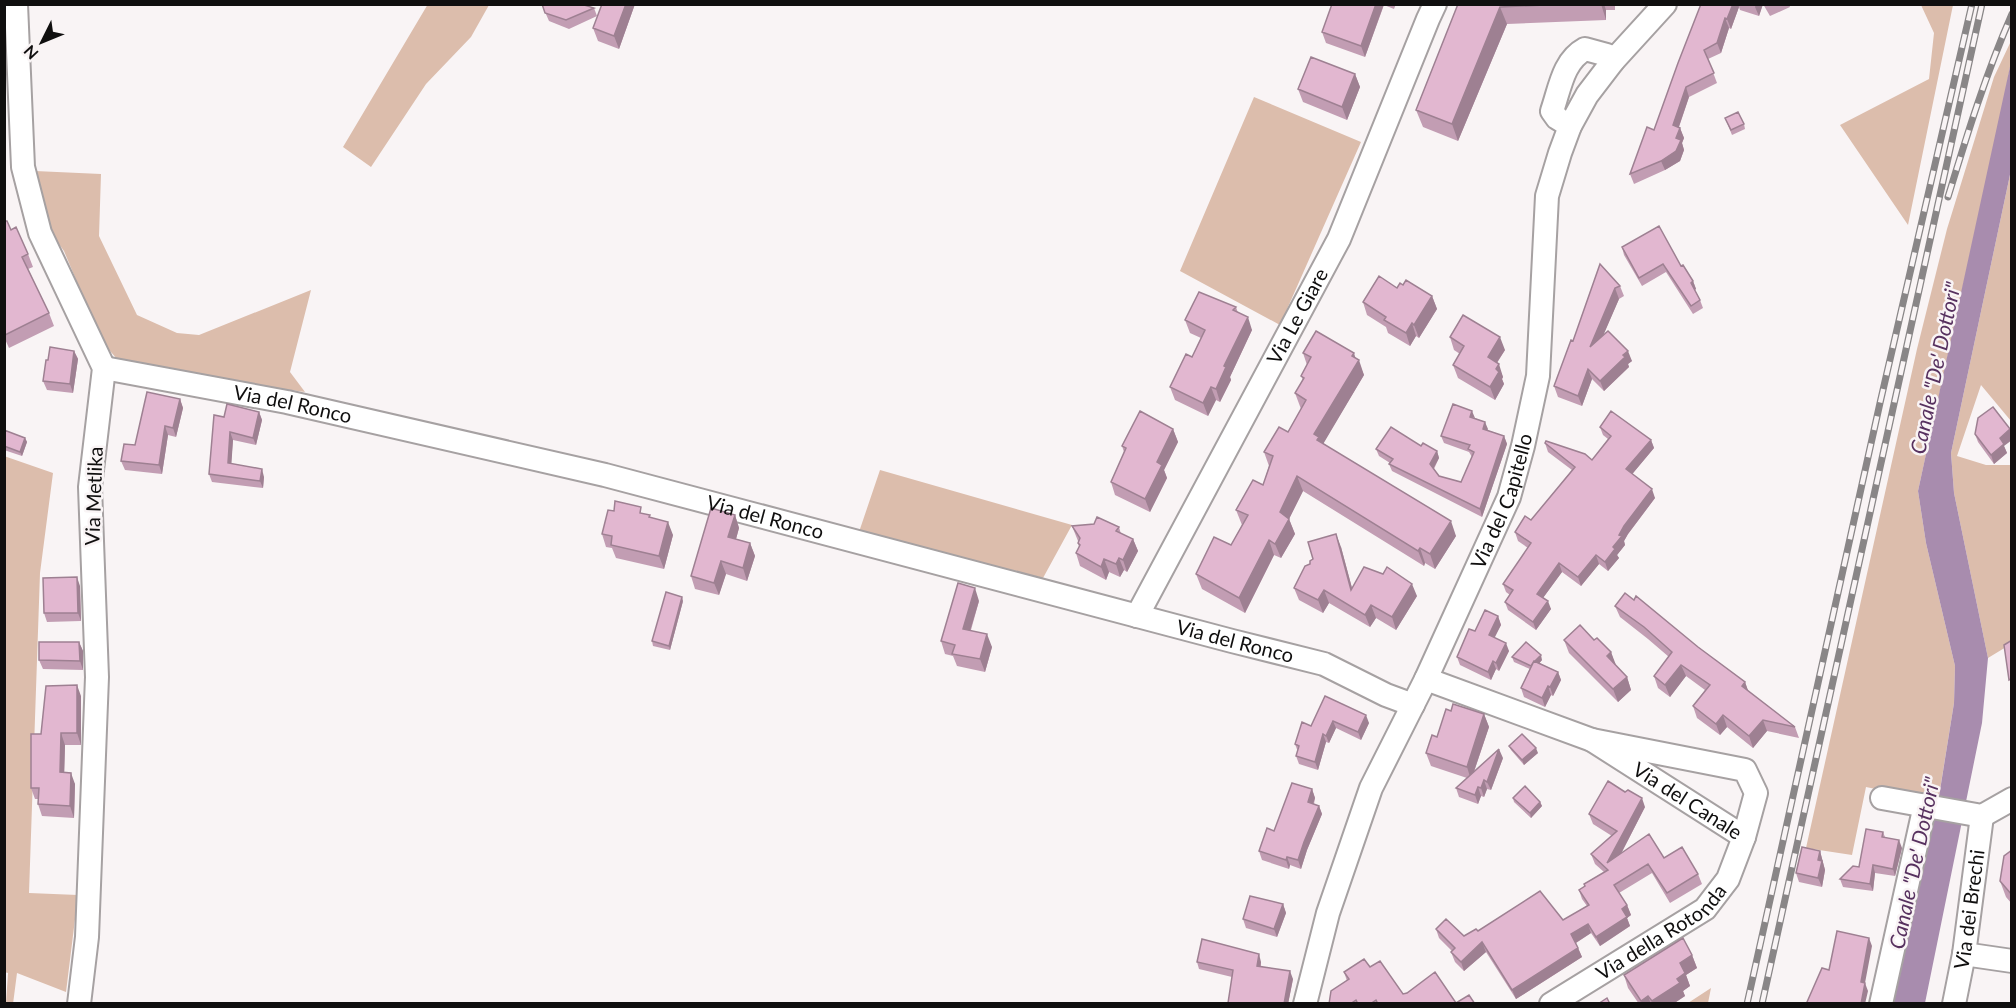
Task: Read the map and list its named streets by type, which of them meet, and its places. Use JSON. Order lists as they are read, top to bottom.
{
  "streets": {
    "street": [
      "Via Le Giare",
      "Via del Ronco",
      "Via Metlika",
      "Via del Capitello",
      "Via del Canale",
      "Via dei Brechi",
      "Via della Rotonda"
    ]
  },
  "crossings": [
    ["Via Le Giare", "Via del Ronco"],
    ["Via del Ronco", "Via Metlika"],
    ["Via del Ronco", "Via del Capitello"],
    ["Via del Capitello", "Via del Canale"],
    ["Via del Canale", "Via della Rotonda"]
  ],
  "water": ["Canale \"De' Dottori\""],
  "north": "bottom left"
}
